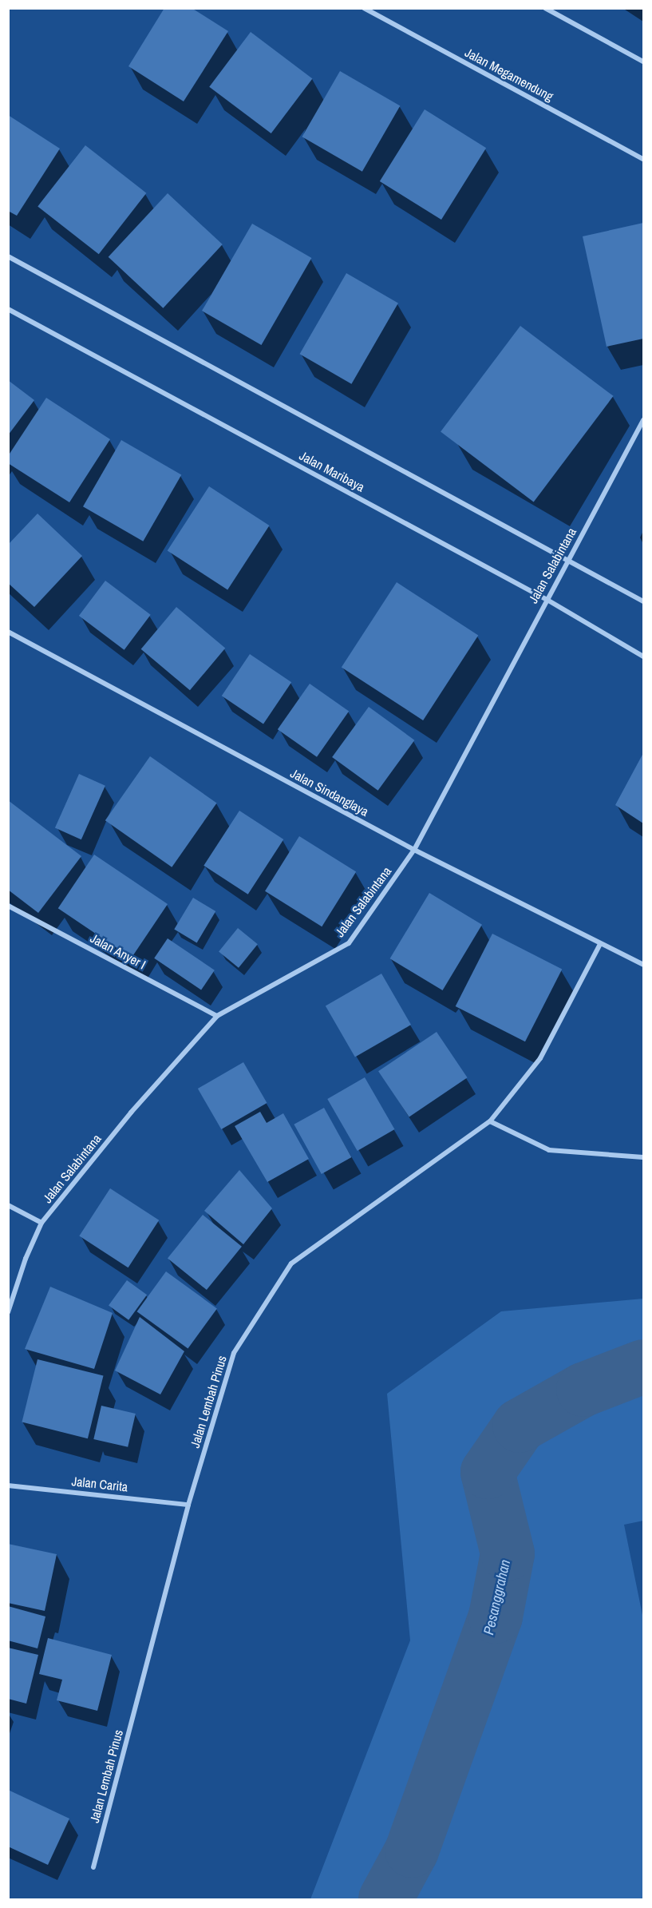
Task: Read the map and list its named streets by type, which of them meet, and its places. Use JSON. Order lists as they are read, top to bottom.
{
  "streets": {
    "street": [
      "Jalan Megamendung",
      "Jalan Maribaya",
      "Jalan Salabintana",
      "Jalan Sindanglaya",
      "Jalan Anyer I",
      "Jalan Lembah Pinus",
      "Jalan Carita"
    ]
  },
  "crossings": [
    ["Jalan Maribaya", "Jalan Salabintana"],
    ["Jalan Salabintana", "Jalan Sindanglaya"],
    ["Jalan Salabintana", "Jalan Anyer I"],
    ["Jalan Sindanglaya", "Jalan Lembah Pinus"],
    ["Jalan Lembah Pinus", "Jalan Carita"]
  ],
  "water": ["Pesanggrahan"]
}
